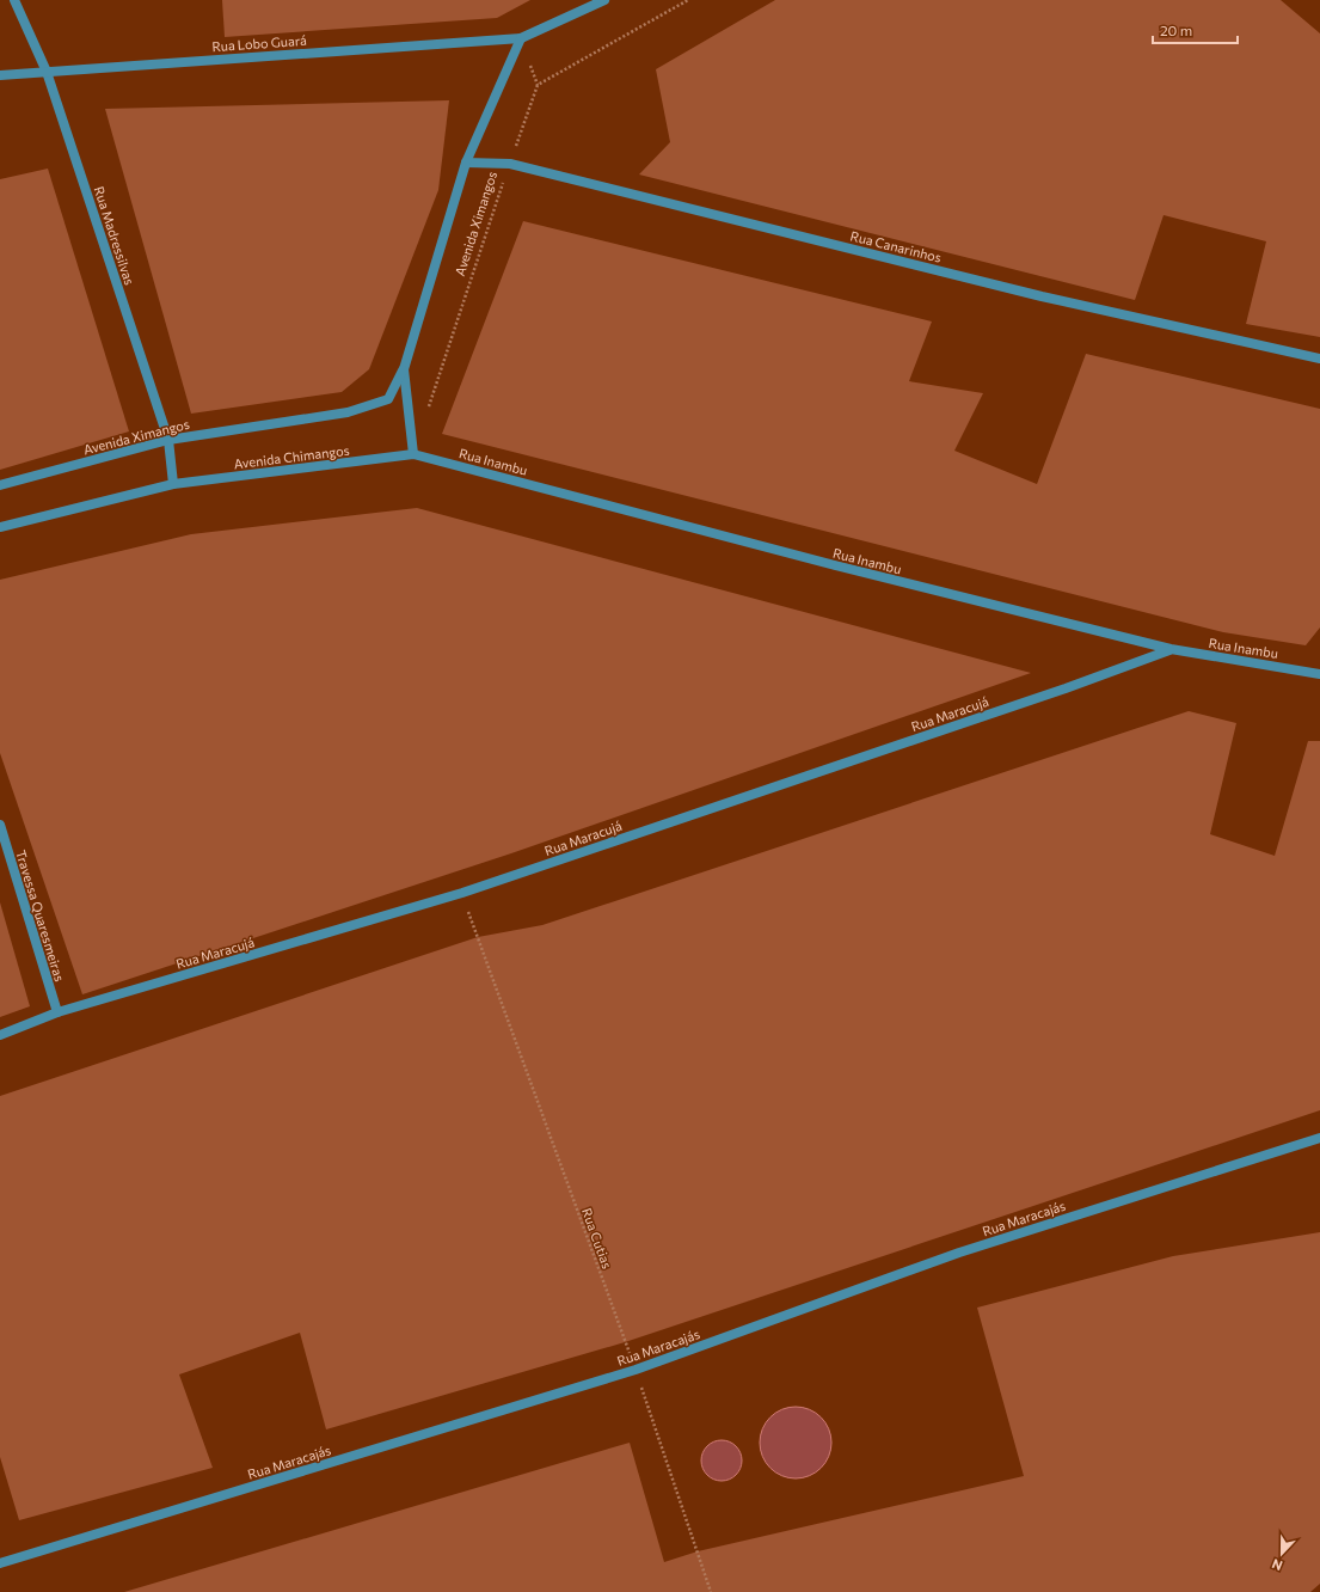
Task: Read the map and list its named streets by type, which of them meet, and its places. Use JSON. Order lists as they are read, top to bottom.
{
  "streets": {
    "street": [
      "Rua Lobo Guará",
      "Avenida Ximangos",
      "Rua Madressilvas",
      "Rua Canarinhos",
      "Avenida Chimangos",
      "Rua Inambu",
      "Rua Maracujá",
      "Travessa Quaresmeiras",
      "Rua Maracajás"
    ],
    "path": ["Rua Cutias"]
  },
  "crossings": [
    ["Rua Lobo Guará", "Avenida Ximangos"],
    ["Rua Lobo Guará", "Rua Madressilvas"],
    ["Avenida Ximangos", "Rua Madressilvas"],
    ["Avenida Ximangos", "Rua Canarinhos"],
    ["Avenida Ximangos", "Avenida Chimangos"],
    ["Avenida Ximangos", "Rua Inambu"],
    ["Rua Madressilvas", "Avenida Chimangos"],
    ["Avenida Chimangos", "Rua Inambu"],
    ["Rua Inambu", "Rua Maracujá"],
    ["Rua Maracujá", "Travessa Quaresmeiras"],
    ["Rua Maracujá", "Rua Cutias"],
    ["Rua Maracajás", "Rua Cutias"]
  ],
  "scale_bar": "20 m",
  "north": "bottom"
}
